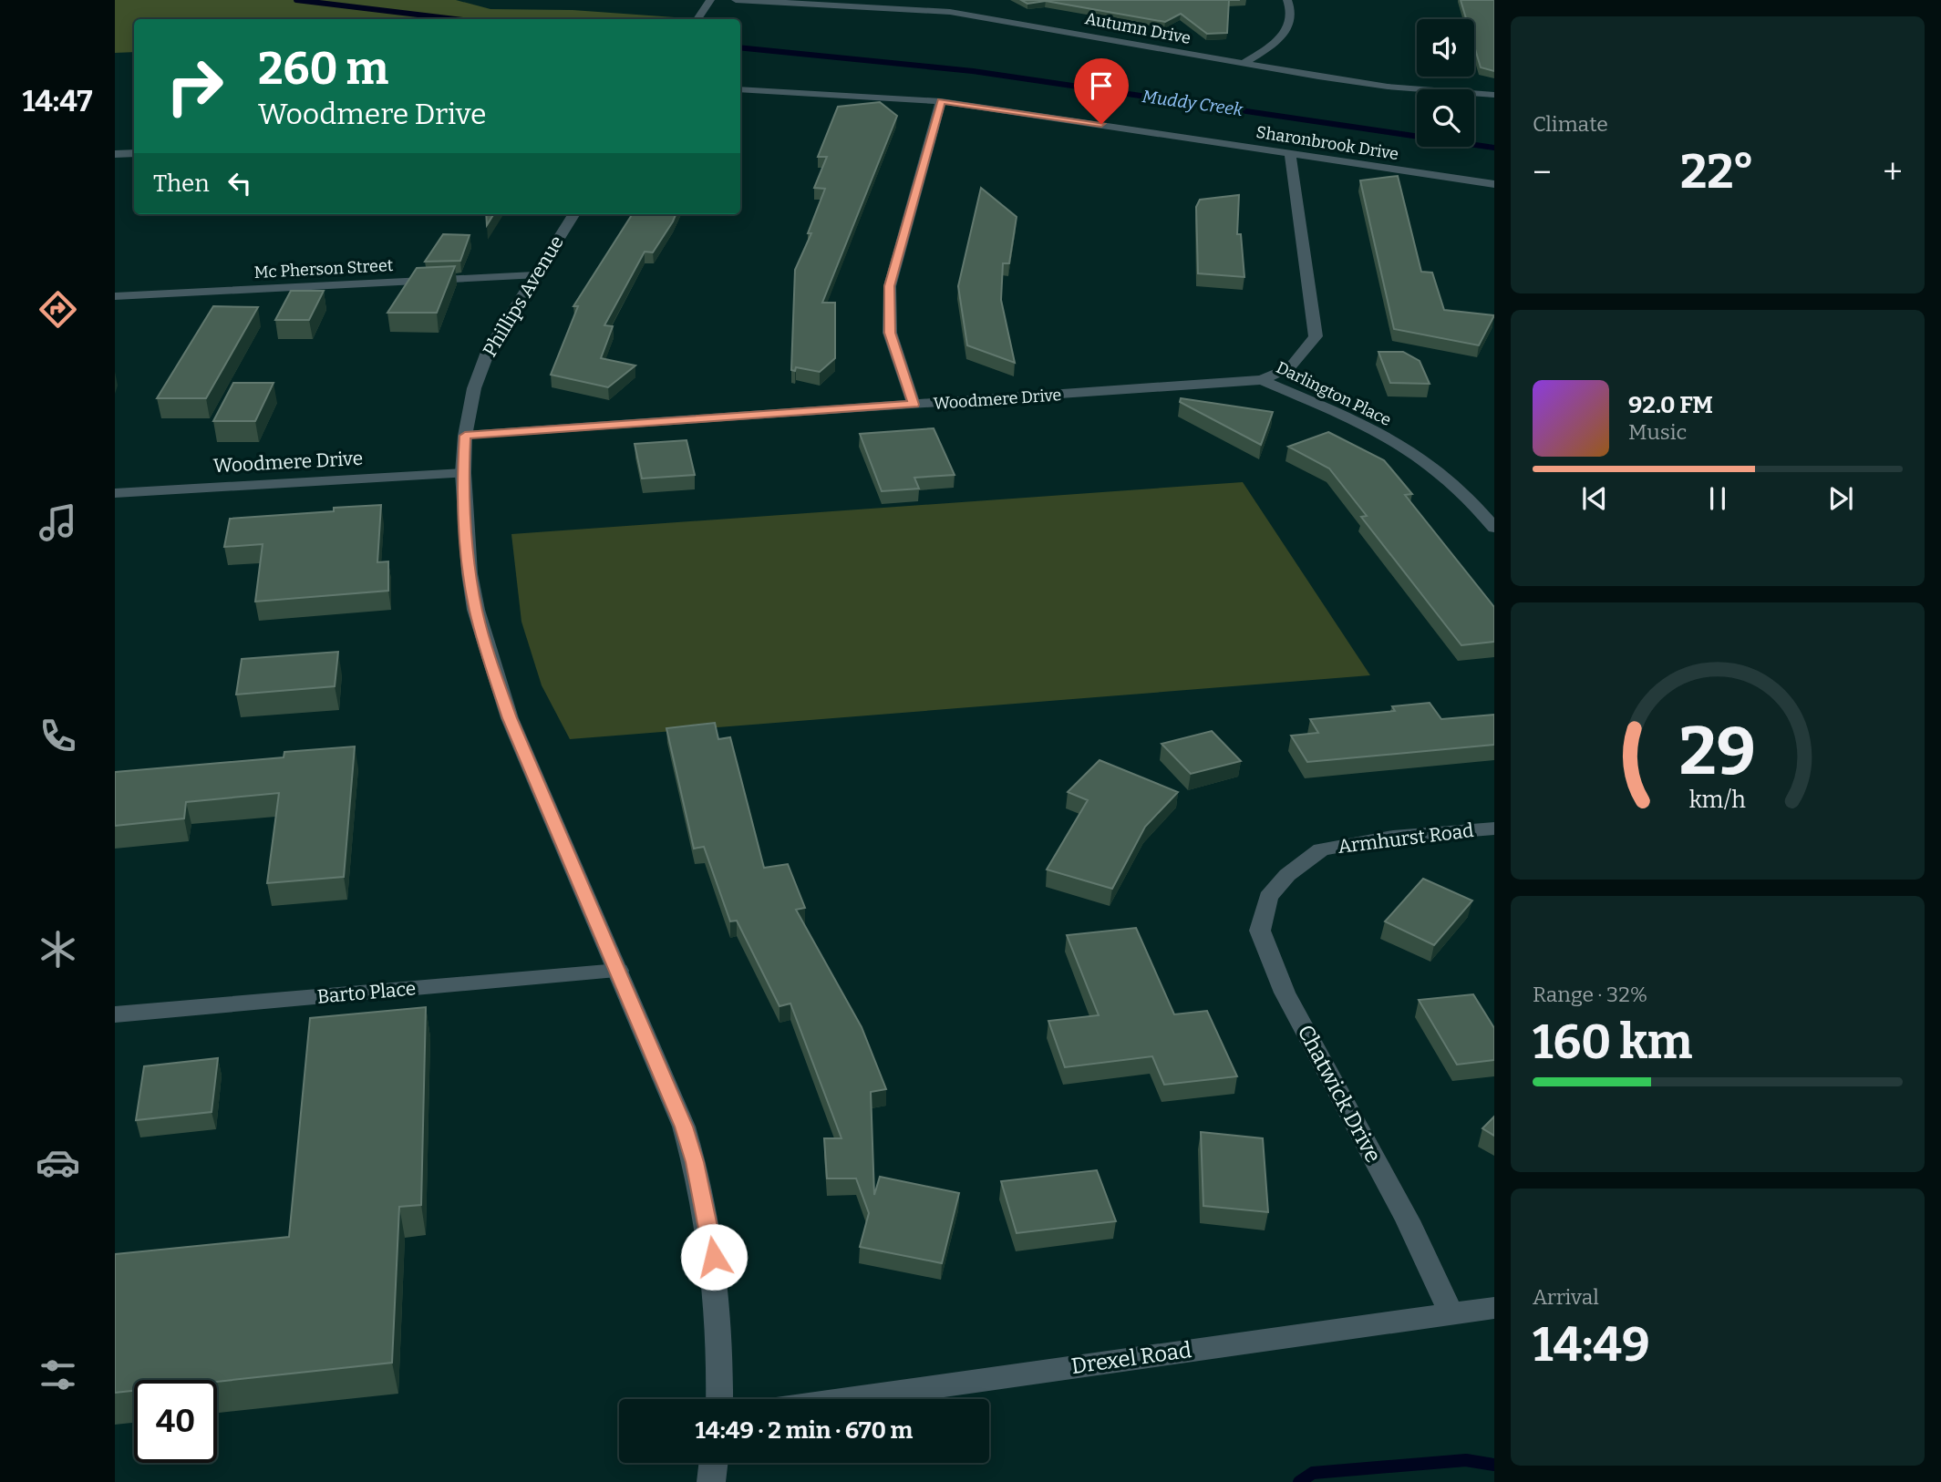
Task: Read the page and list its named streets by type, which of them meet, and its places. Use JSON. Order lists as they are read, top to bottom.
{
  "streets": {
    "street": [
      "Autumn Drive",
      "Sharonbrook Drive",
      "Mc Pherson Street",
      "Phillips Avenue",
      "Darlington Place",
      "Woodmere Drive",
      "Armhurst Road",
      "Barto Place",
      "Chatwick Drive",
      "Drexel Road"
    ]
  },
  "crossings": [
    ["Sharonbrook Drive", "Darlington Place"],
    ["Mc Pherson Street", "Phillips Avenue"],
    ["Phillips Avenue", "Woodmere Drive"],
    ["Phillips Avenue", "Barto Place"],
    ["Darlington Place", "Woodmere Drive"],
    ["Armhurst Road", "Chatwick Drive"],
    ["Chatwick Drive", "Drexel Road"]
  ],
  "water": ["Muddy Creek"],
  "page": {
    "tabs": "14:47",
    "tile": [
      "Climate",
      ["Range · 32%", "160 km"],
      ["Arrival", "14:49"]
    ],
    "turn": ["260 m", "Woodmere Drive"],
    "heat": ["−", "22°", "+"],
    "then": "Then",
    "song": ["92.0 FM", "Music"],
    "limit": "40",
    "trip": "14:49 · 2 min · 670 m",
    "gauge": ["29", "km/h"]
  }
}
